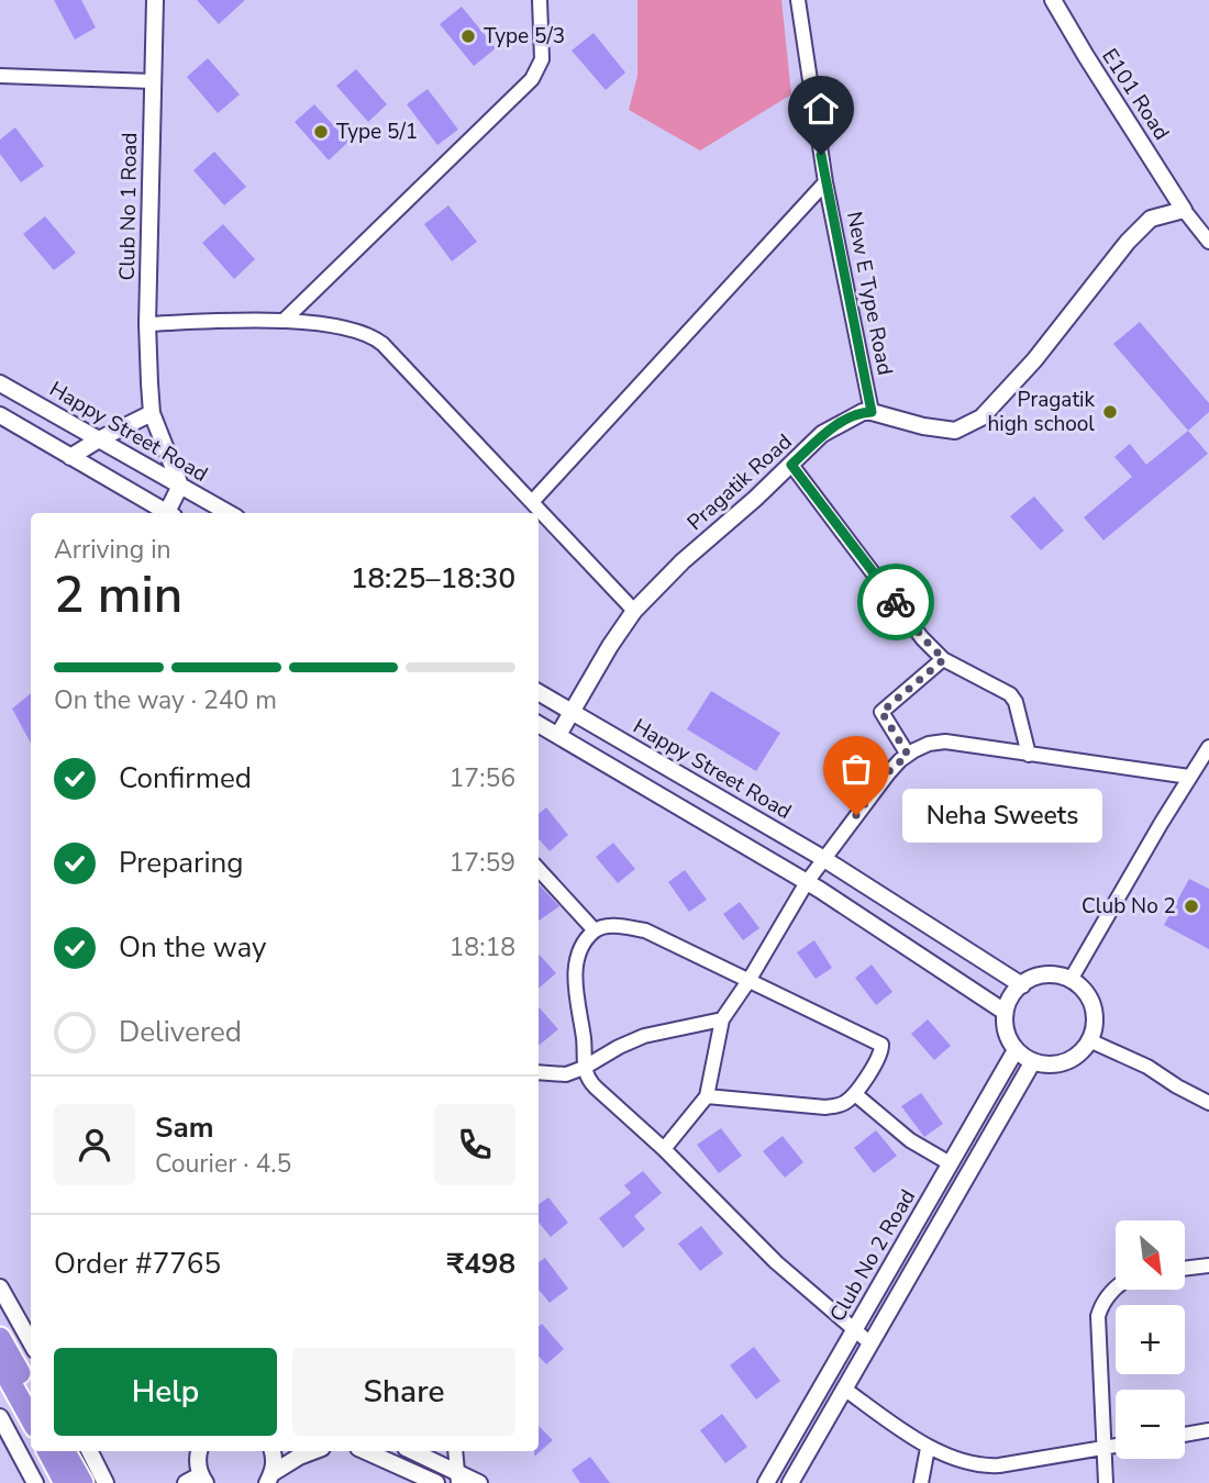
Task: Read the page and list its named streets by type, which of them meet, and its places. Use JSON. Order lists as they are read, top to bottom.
{
  "streets": {
    "street": [
      "E101 Road",
      "Club No 1 Road",
      "New E Type Road",
      "Happy Street Road",
      "Pragatik Road",
      "Club No 2 Road"
    ]
  },
  "crossings": [
    ["Club No 1 Road", "Happy Street Road"],
    ["New E Type Road", "Pragatik Road"],
    ["Happy Street Road", "Pragatik Road"],
    ["Happy Street Road", "Club No 2 Road"]
  ],
  "places": [
    "Type 5/3",
    "Type 5/1",
    "Pragatik high school",
    "Neha Sweets",
    "Club No 2"
  ],
  "north": "bottom right",
  "page": {
    "heading": ["2 min", "Arriving in", "18:25–18:30"],
    "panel": [
      "Sam",
      "Courier · 4.5",
      "Order #7765",
      "₹498"
    ],
    "bar": "On the way · 240 m",
    "list": [
      ["Confirmed", "17:56"],
      ["Preparing", "17:59"],
      ["On the way", "18:18"],
      "Delivered"
    ],
    "bubble": "Neha Sweets",
    "map_buttons": ["+", "−"],
    "buttons": ["Help", "Share"]
  }
}
